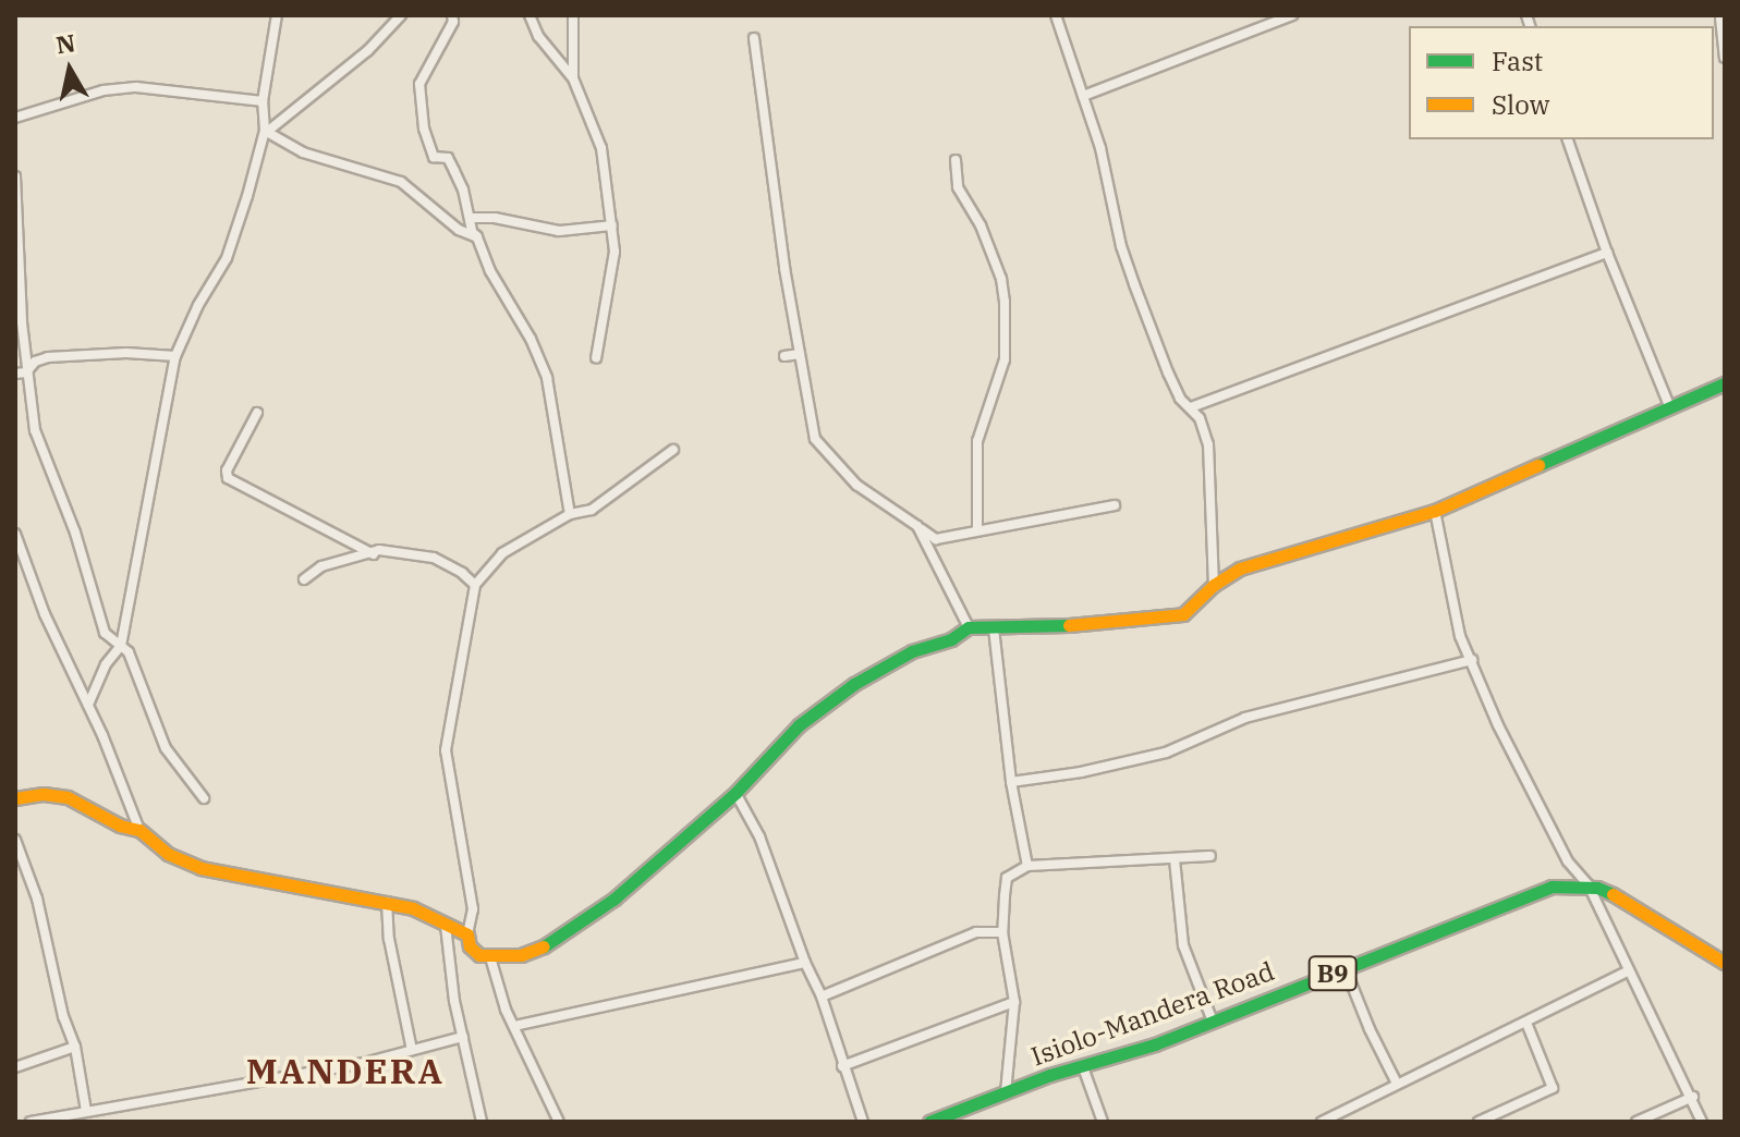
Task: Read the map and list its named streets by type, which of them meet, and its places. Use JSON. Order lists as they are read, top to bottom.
{
  "streets": {
    "main road": ["B9", "Isiolo-Mandera Road"]
  },
  "districts": ["MANDERA"],
  "legend": ["Fast", "Slow"],
  "north": "top"
}
